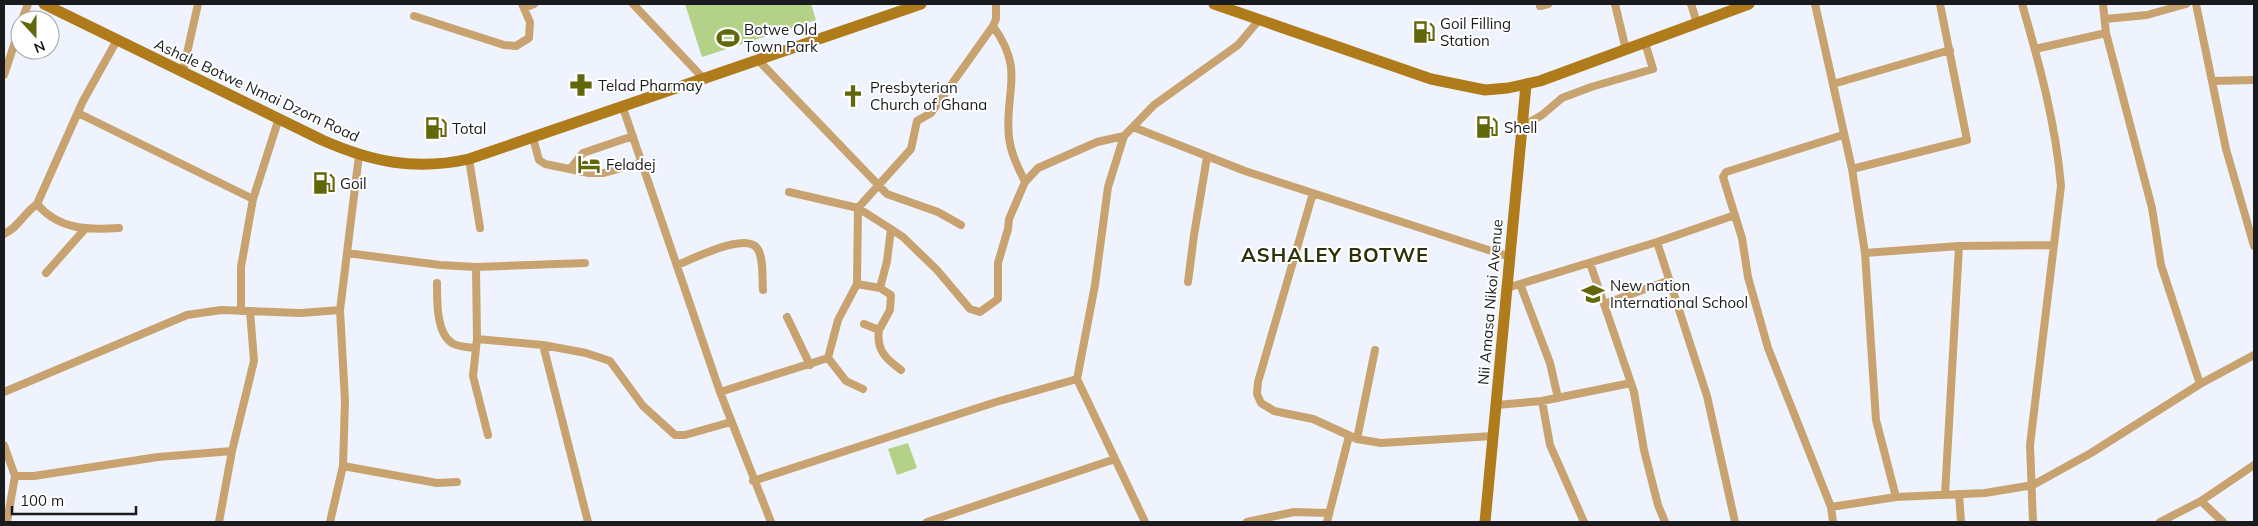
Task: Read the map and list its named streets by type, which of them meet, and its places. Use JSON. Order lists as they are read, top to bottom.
{
  "streets": {
    "main road": ["Ashale Botwe Nmai Dzorn Road", "Nii Amasa Nikoi Avenue"]
  },
  "districts": ["ASHALEY BOTWE"],
  "places": {
    "fuel station": [
      "Goil Filling Station",
      "Shell",
      "Total",
      "Goil"
    ],
    "sports": ["Botwe Old Town Park"],
    "pharmacy": ["Telad Pharmay"],
    "church": ["Presbyterian Church of Ghana"],
    "hotel": ["Feladej"],
    "school or university": ["New nation International School"]
  },
  "scale_bar": "100 m",
  "north": "bottom"
}
